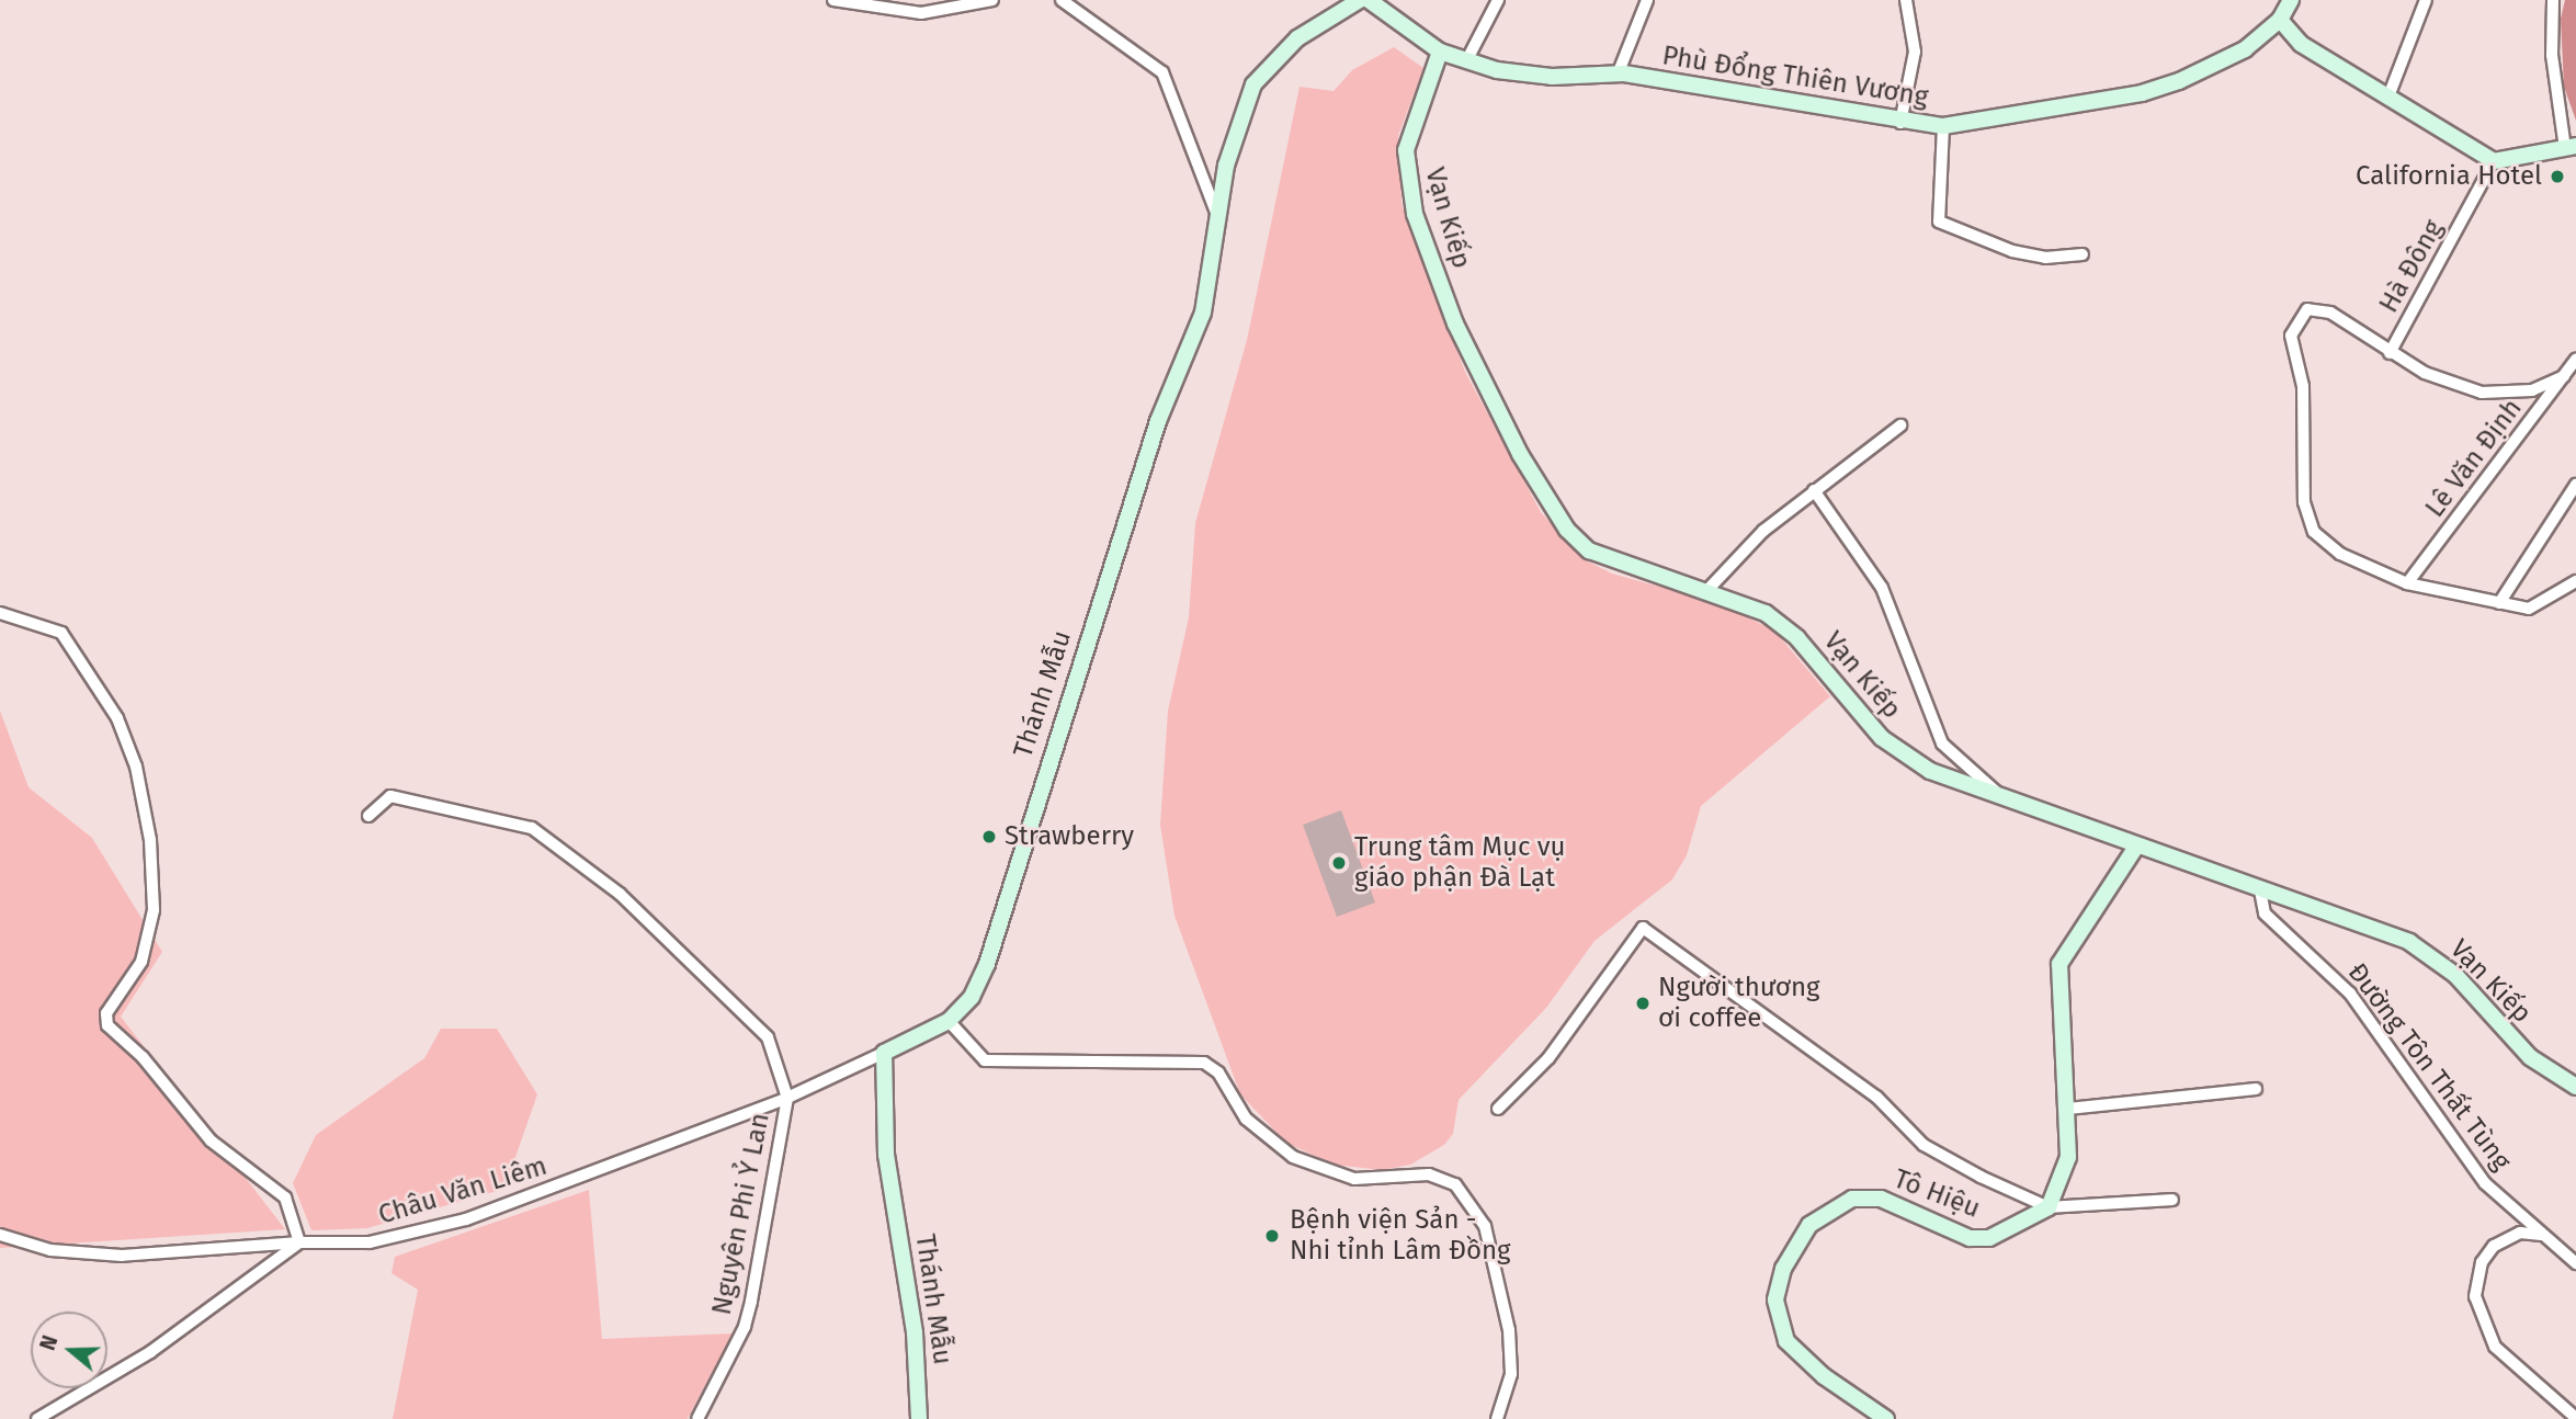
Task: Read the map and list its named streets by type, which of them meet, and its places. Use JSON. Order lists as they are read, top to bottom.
{
  "streets": {
    "street": [
      "Phù Đổng Thiên Vương",
      "Vạn Kiếp",
      "Hà Đông",
      "Lê Văn Định",
      "Thánh Mẫu",
      "Đường Tôn Thất Tùng",
      "Châu Văn Liêm",
      "Tô Hiệu",
      "Nguyên Phi Ỷ Lan"
    ]
  },
  "crossings": [
    ["Phù Đổng Thiên Vương", "Vạn Kiếp"],
    ["Vạn Kiếp", "Đường Tôn Thất Tùng"],
    ["Thánh Mẫu", "Châu Văn Liêm"],
    ["Châu Văn Liêm", "Nguyên Phi Ỷ Lan"]
  ],
  "places": [
    "California Hotel",
    "Strawberry",
    "Trung tâm Mục vụ giáo phận Đà Lạt",
    "Người thương ơi coffee",
    "Bệnh viện Sản - Nhi tỉnh Lâm Đồng"
  ],
  "north": "left"
}
